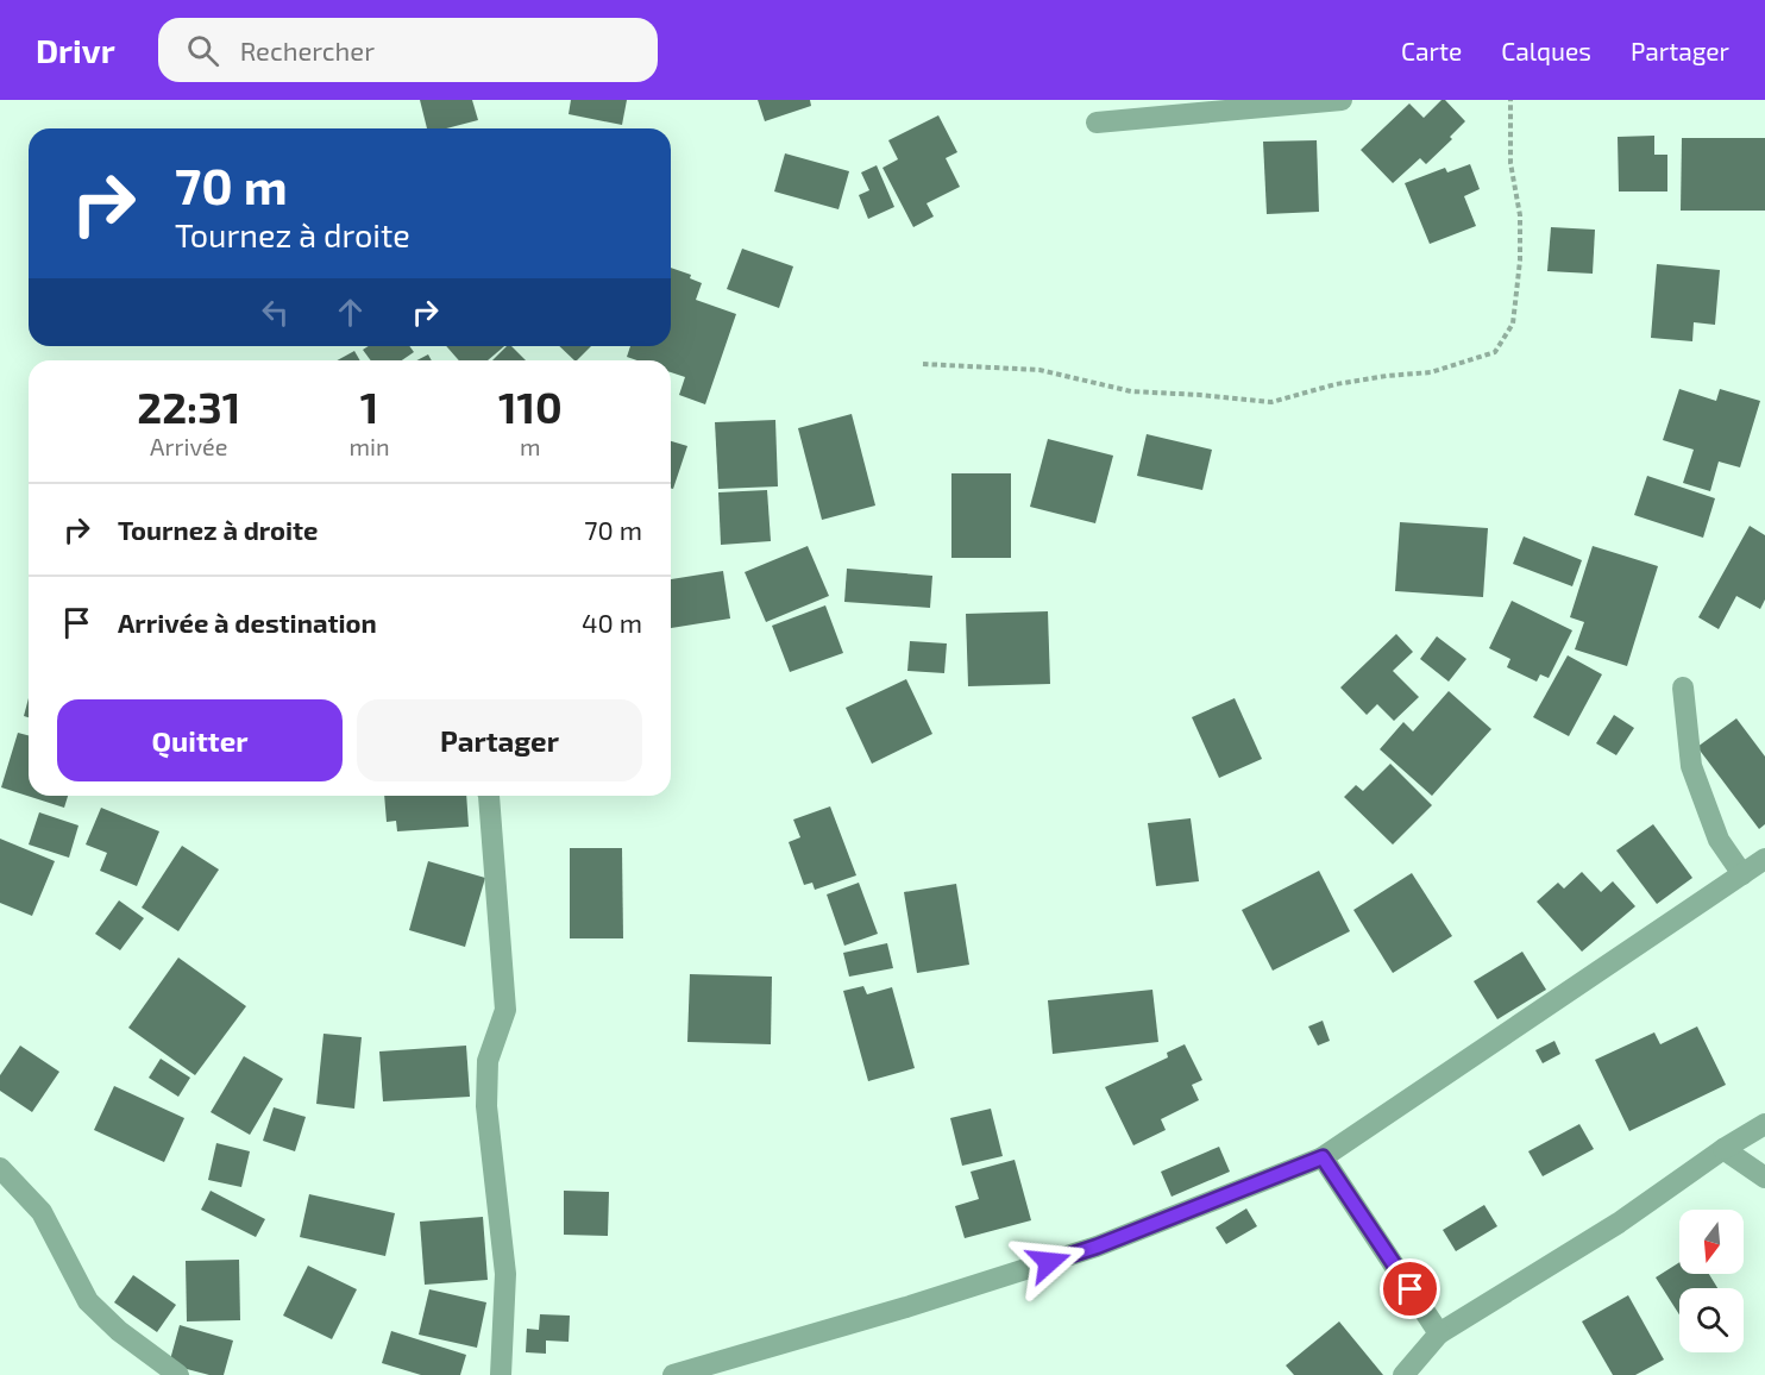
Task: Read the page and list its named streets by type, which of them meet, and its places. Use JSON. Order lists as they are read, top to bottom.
{
  "north": "bottom",
  "page": {
    "header": "Drivr",
    "search": "Rechercher",
    "nav": ["Carte", "Calques", "Partager"],
    "turn": ["70 m", "Tournez à droite"],
    "eta": [
      "22:31",
      "Arrivée",
      "1",
      "min",
      "110",
      "m"
    ],
    "list": [
      {
        "name": "Tournez à droite",
        "value": "70 m"
      },
      {
        "name": "Arrivée à destination",
        "value": "40 m"
      }
    ],
    "buttons": ["Quitter", "Partager"]
  }
}
